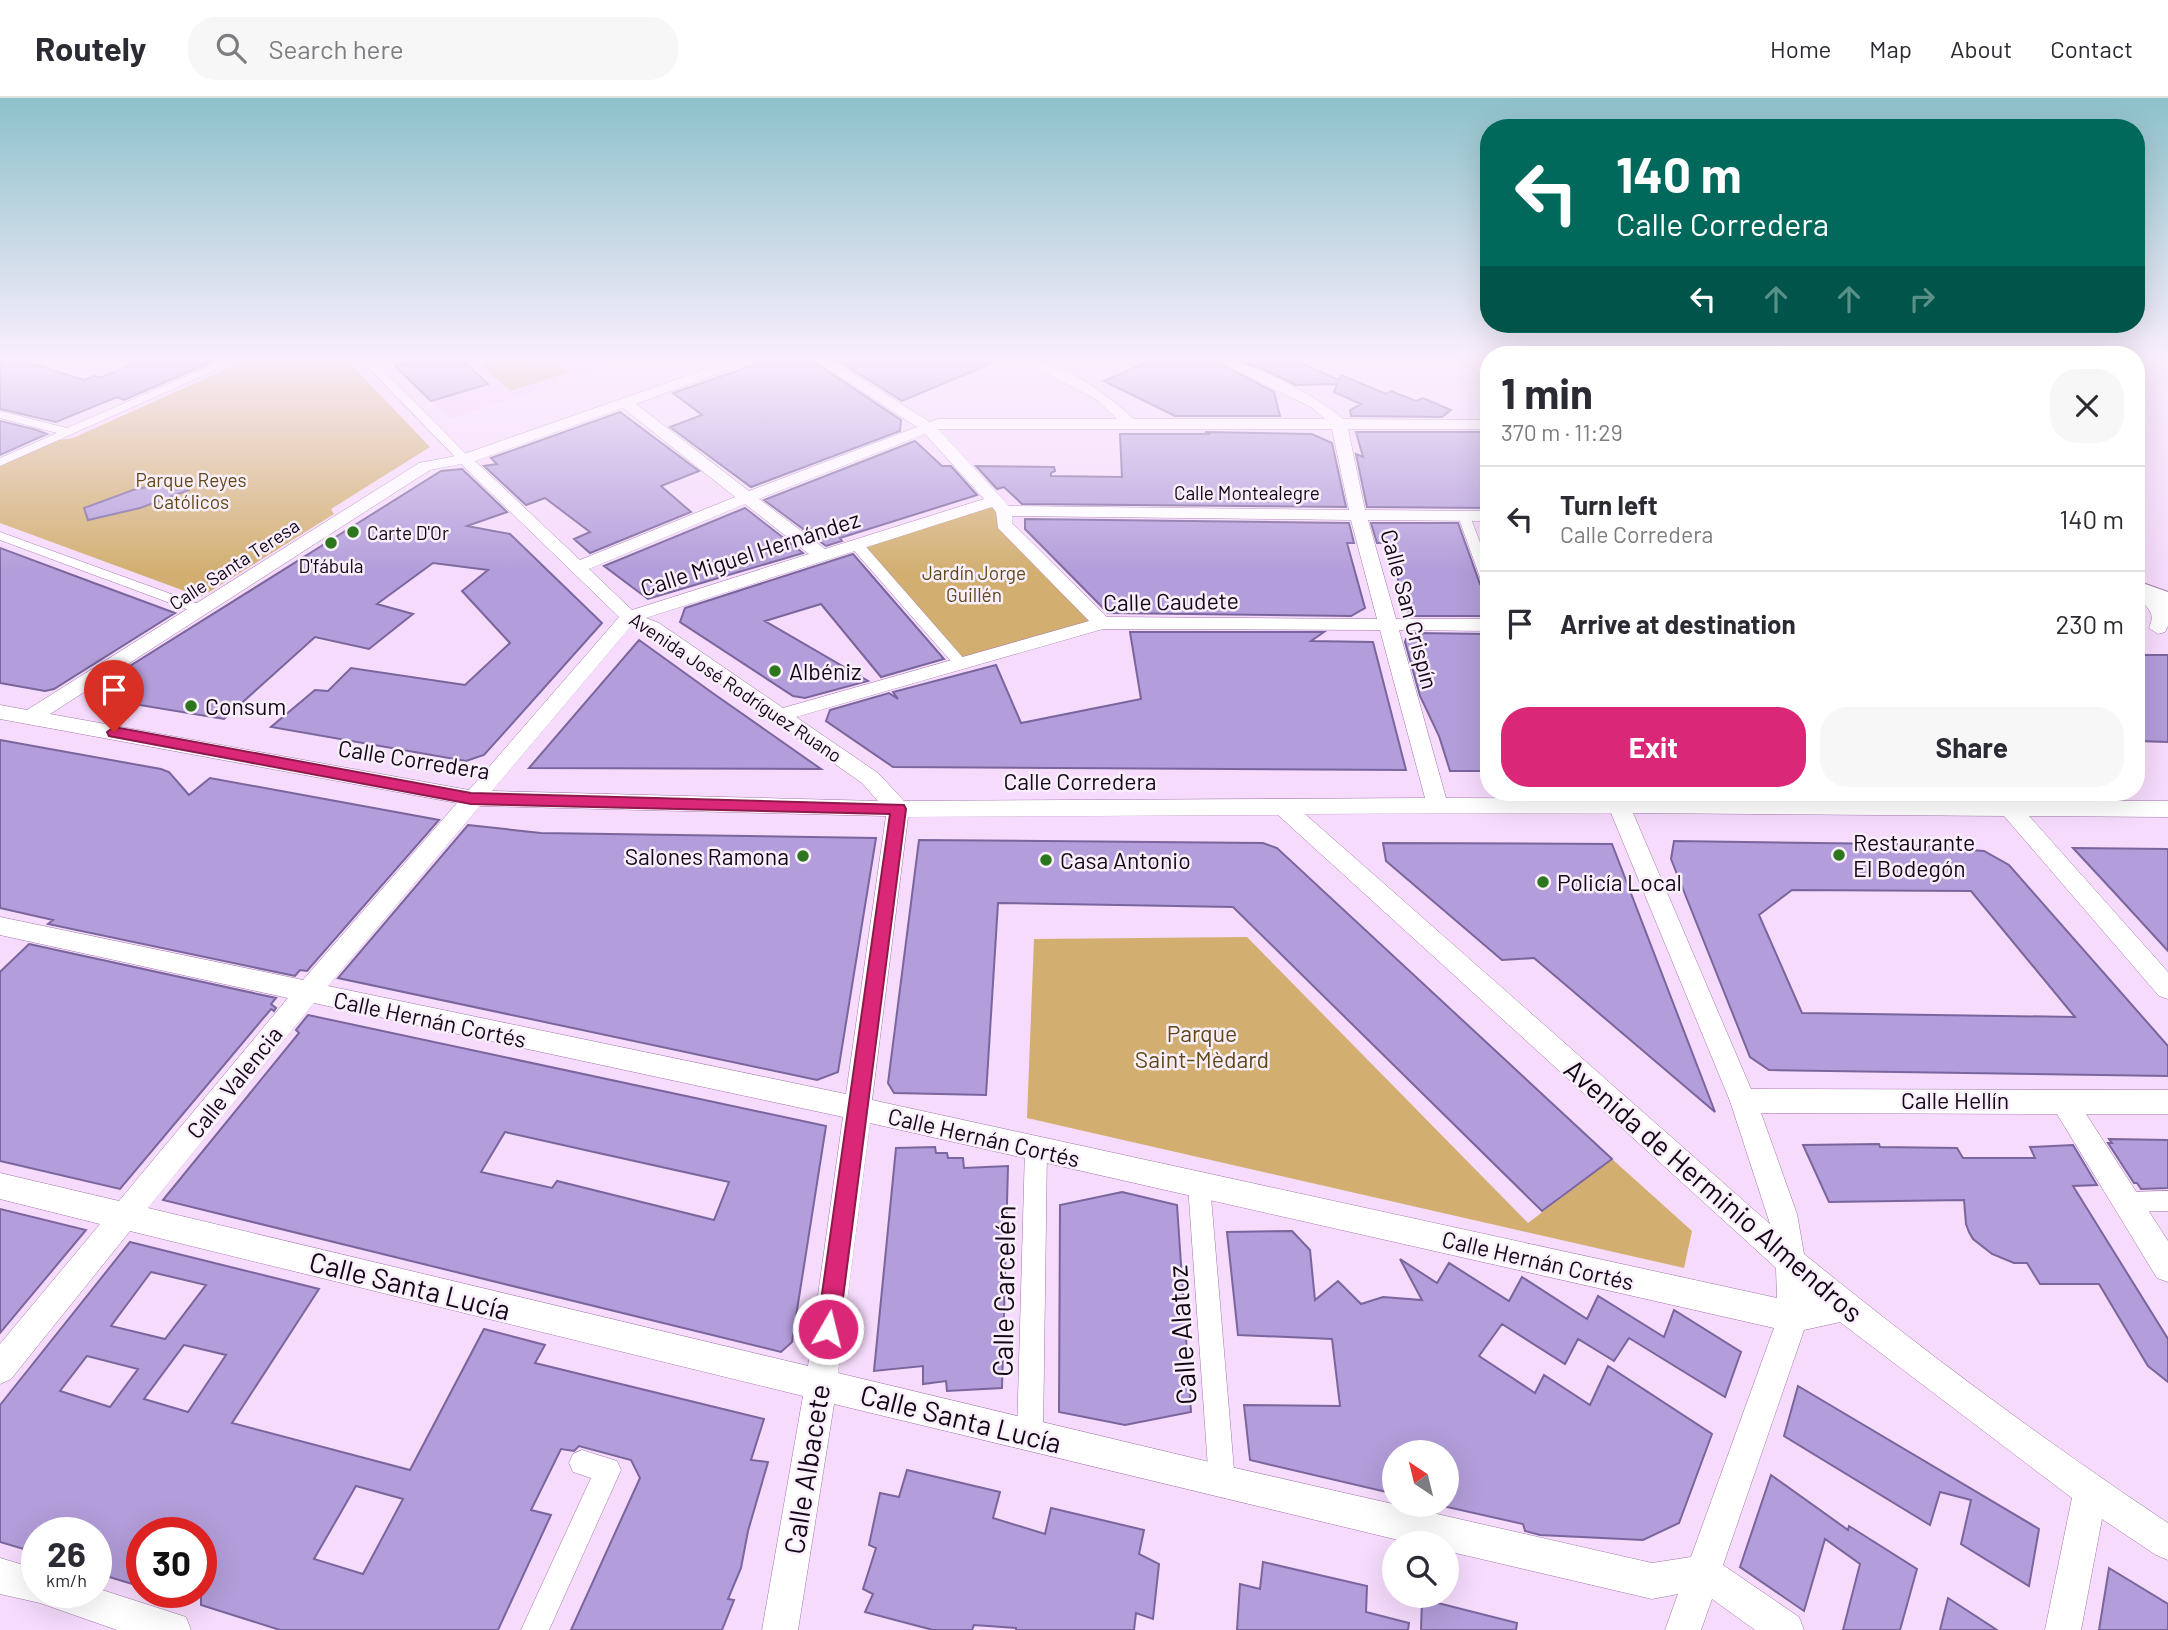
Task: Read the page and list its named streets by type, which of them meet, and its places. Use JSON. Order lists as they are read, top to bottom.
{
  "streets": {
    "street": [
      "Calle Montealegre",
      "Calle Miguel Hernández",
      "Calle Santa Teresa",
      "Calle Caudete",
      "Calle San Crispín",
      "Avenida José Rodríguez Ruano",
      "Calle Corredera",
      "Calle Hernán Cortés",
      "Calle Valencia",
      "Calle Hellín",
      "Avenida de Herminio Almendros",
      "Calle Santa Lucía",
      "Calle Carcelén",
      "Calle Alatoz",
      "Calle Albacete"
    ]
  },
  "crossings": [
    ["Calle Montealegre", "Calle Miguel Hernández"],
    ["Calle Montealegre", "Calle San Crispín"],
    ["Calle Miguel Hernández", "Avenida José Rodríguez Ruano"],
    ["Calle Miguel Hernández", "Calle Corredera"],
    ["Calle Miguel Hernández", "Calle Valencia"],
    ["Calle Santa Teresa", "Avenida José Rodríguez Ruano"],
    ["Calle Santa Teresa", "Calle Corredera"],
    ["Calle Caudete", "Calle San Crispín"],
    ["Calle Caudete", "Avenida José Rodríguez Ruano"],
    ["Calle San Crispín", "Calle Corredera"],
    ["Avenida José Rodríguez Ruano", "Calle Corredera"],
    ["Avenida José Rodríguez Ruano", "Calle Albacete"],
    ["Calle Corredera", "Calle Valencia"],
    ["Calle Corredera", "Avenida de Herminio Almendros"],
    ["Calle Corredera", "Calle Albacete"],
    ["Calle Hernán Cortés", "Calle Valencia"],
    ["Calle Hernán Cortés", "Avenida de Herminio Almendros"],
    ["Calle Hernán Cortés", "Calle Carcelén"],
    ["Calle Hernán Cortés", "Calle Alatoz"],
    ["Calle Hernán Cortés", "Calle Albacete"],
    ["Calle Valencia", "Calle Santa Lucía"],
    ["Calle Santa Lucía", "Calle Carcelén"],
    ["Calle Santa Lucía", "Calle Alatoz"],
    ["Calle Santa Lucía", "Calle Albacete"]
  ],
  "parks": ["Parque Reyes Católicos", "Jardín Jorge Guillén", "Parque Saint-Mèdard"],
  "places": [
    "Carte D'Or",
    "D'fábula",
    "Albéniz",
    "Consum",
    "Restaurante El Bodegón",
    "Salones Ramona",
    "Casa Antonio",
    "Policía Local"
  ],
  "north": "top left",
  "page": {
    "header": "Routely",
    "search": "Search here",
    "nav": [
      "Home",
      "Map",
      "About",
      "Contact"
    ],
    "turn": ["140 m", "Calle Corredera"],
    "heading": ["1 min", "370 m · 11:29"],
    "list": [
      {
        "name": "Turn left",
        "note": "Calle Corredera",
        "value": "140 m"
      },
      {
        "name": "Arrive at destination",
        "value": "230 m"
      }
    ],
    "buttons": ["Exit", "Share"],
    "speed": "26 km/h",
    "limit": "30"
  }
}
